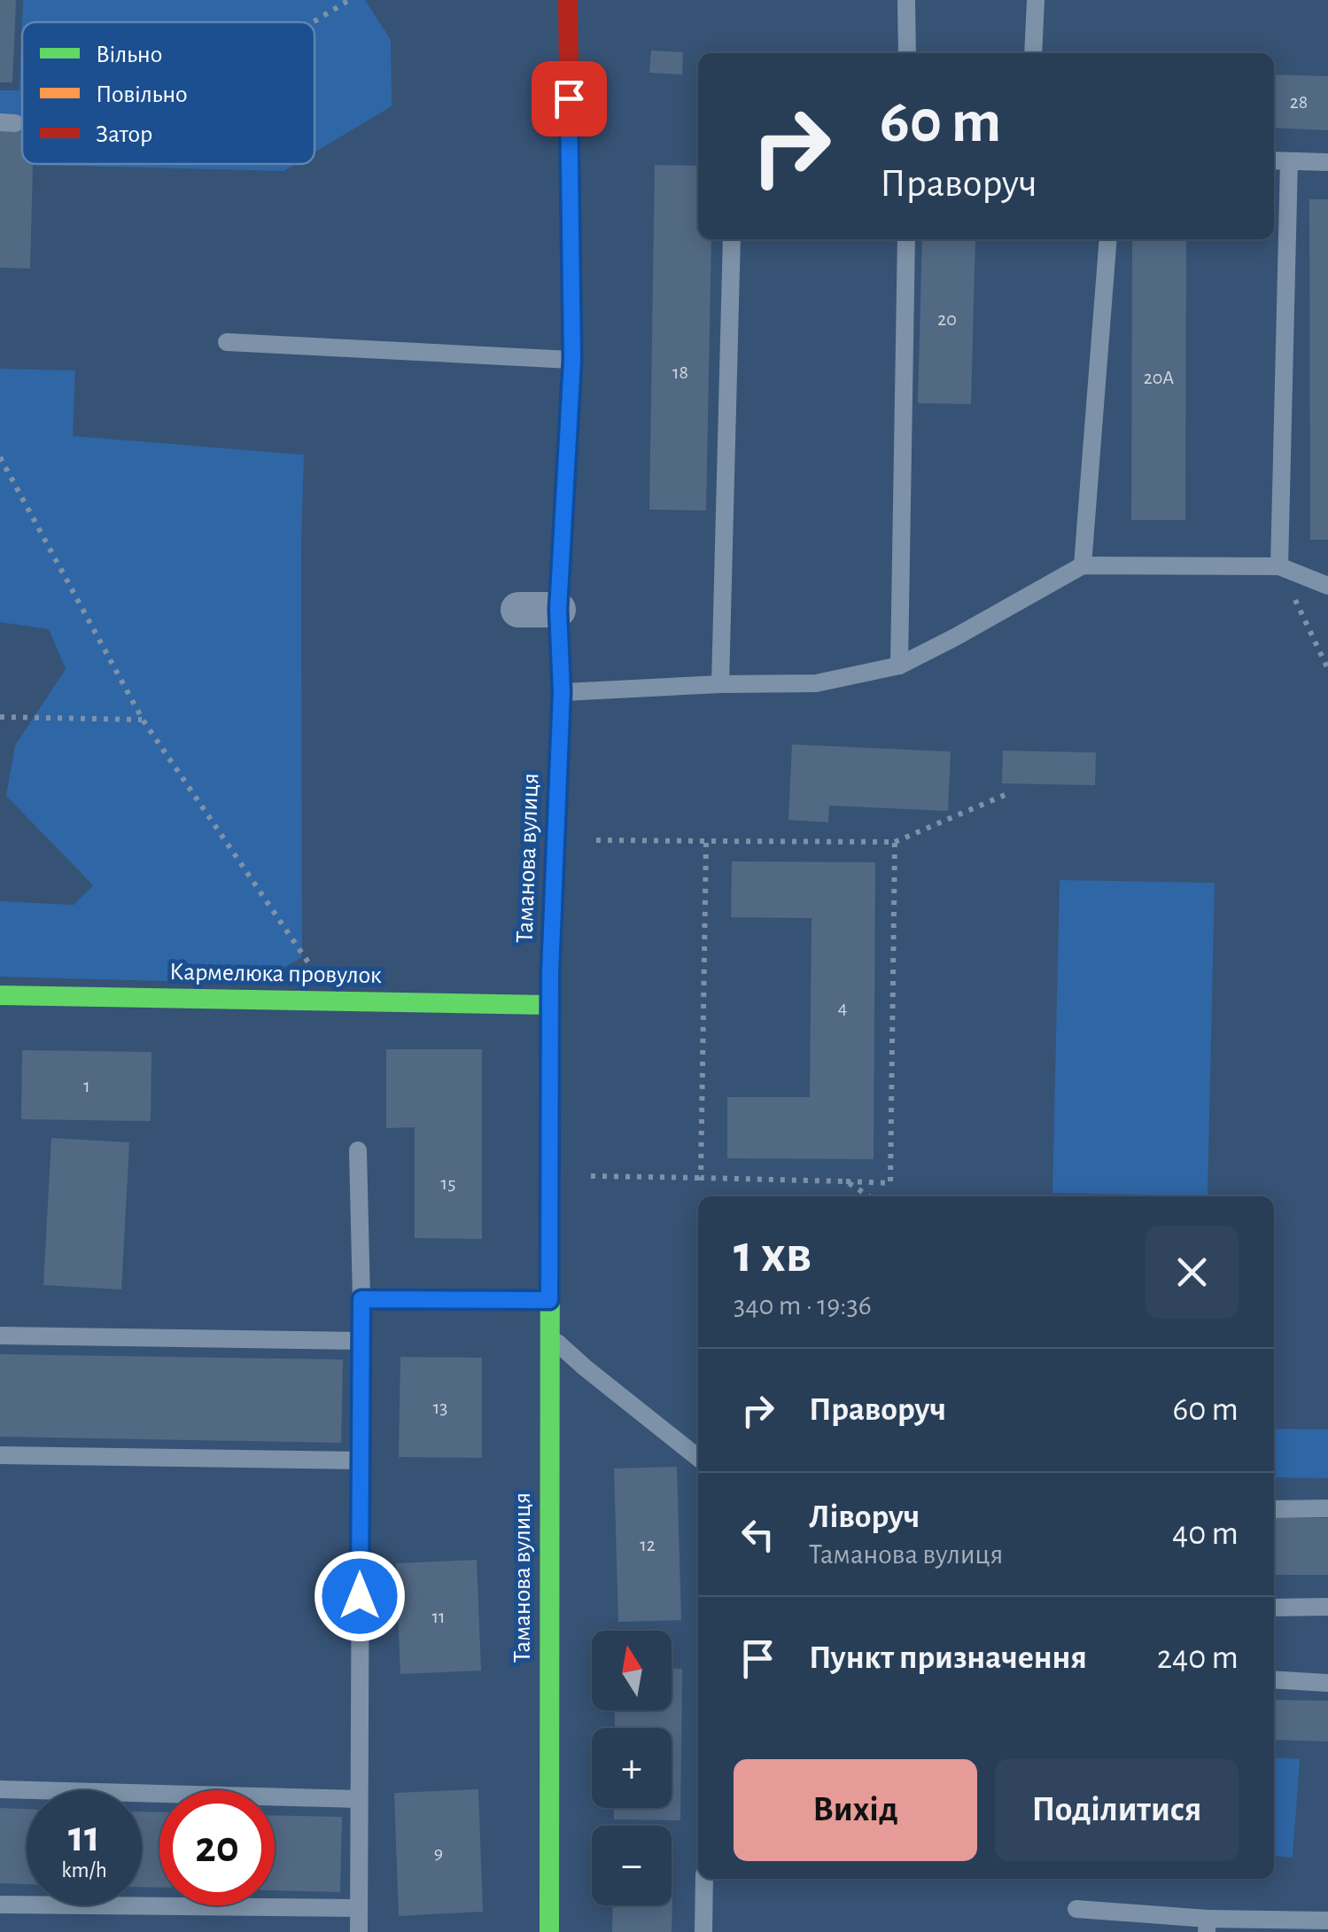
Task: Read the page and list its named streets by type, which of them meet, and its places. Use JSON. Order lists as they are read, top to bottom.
{
  "streets": {
    "street": ["Таманова вулиця", "Кармелюка провулок"]
  },
  "crossings": [
    ["Таманова вулиця", "Кармелюка провулок"]
  ],
  "house_numbers": [
    "28",
    "20",
    "18",
    "20А",
    "4",
    "1",
    "15",
    "13",
    "12",
    "11",
    "9"
  ],
  "legend": ["Вільно", "Повільно", "Затор"],
  "north": "top",
  "page": {
    "turn": ["60 m", "Праворуч"],
    "heading": ["1 хв", "340 m · 19:36"],
    "list": [
      {
        "name": "Праворуч",
        "value": "60 m"
      },
      {
        "name": "Ліворуч",
        "note": "Таманова вулиця",
        "value": "40 m"
      },
      {
        "name": "Пункт призначення",
        "value": "240 m"
      }
    ],
    "map_buttons": ["+", "−"],
    "buttons": ["Вихід", "Поділитися"],
    "speed": "11 km/h",
    "limit": "20"
  }
}
